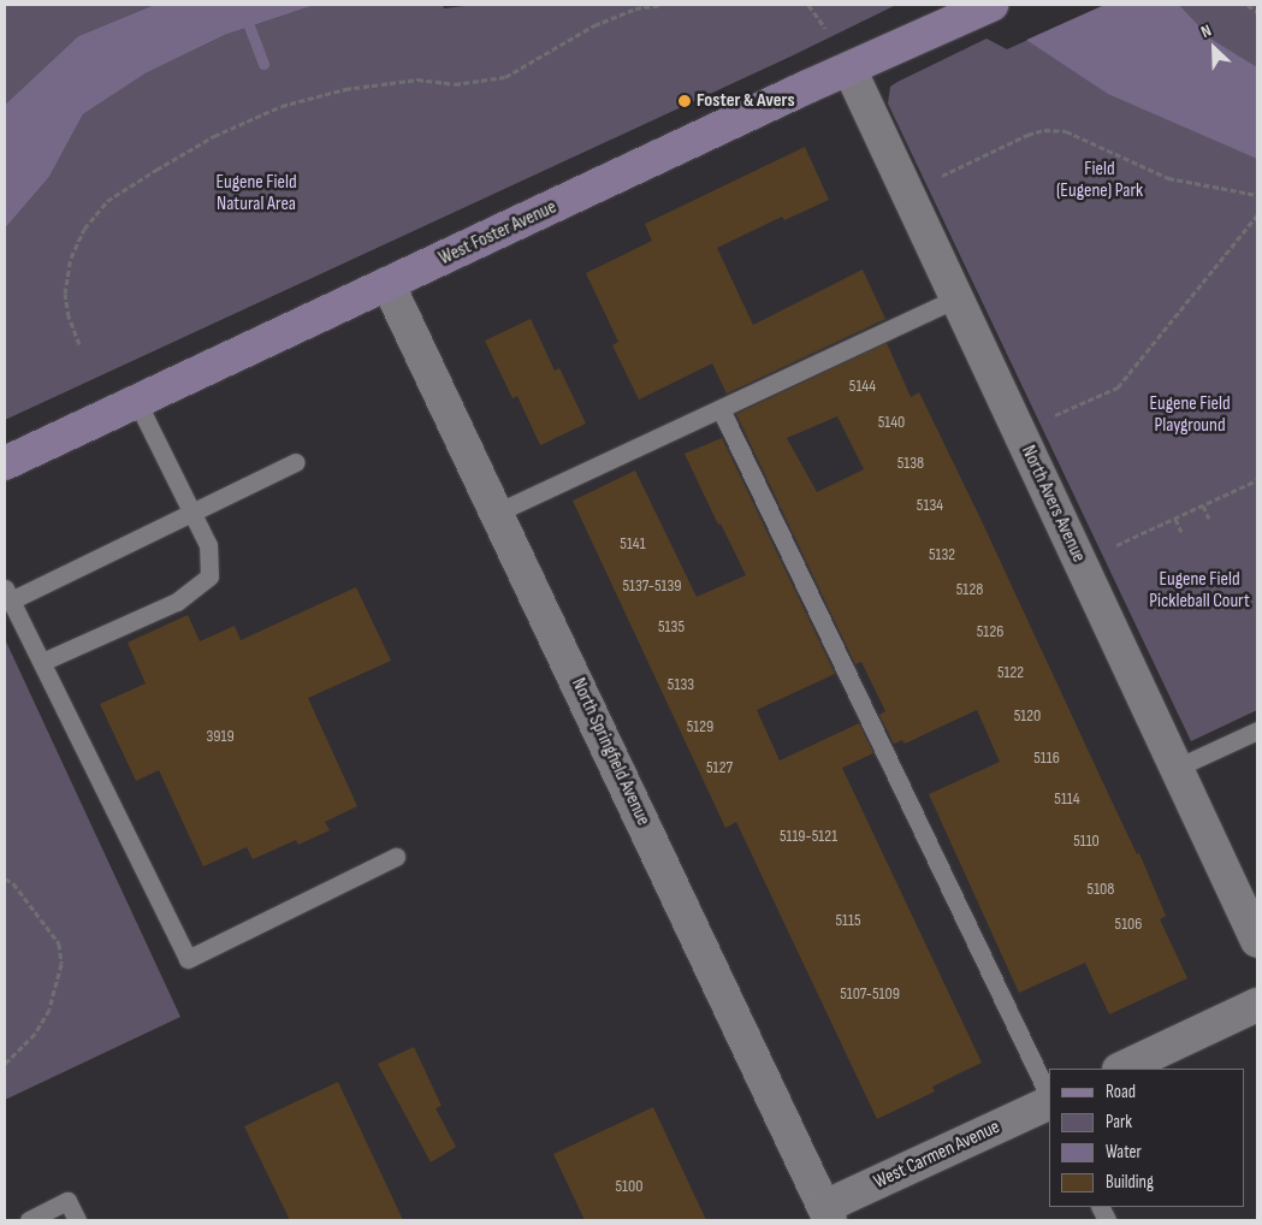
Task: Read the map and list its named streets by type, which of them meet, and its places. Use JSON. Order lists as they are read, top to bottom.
{
  "streets": {
    "main road": ["West Foster Avenue"],
    "street": ["North Avers Avenue", "North Springfield Avenue", "West Carmen Avenue"]
  },
  "crossings": [
    ["West Foster Avenue", "North Avers Avenue"],
    ["West Foster Avenue", "North Springfield Avenue"],
    ["North Springfield Avenue", "West Carmen Avenue"]
  ],
  "parks": [
    "Field (Eugene) Park",
    "Eugene Field Natural Area",
    "Eugene Field Playground",
    "Eugene Field Pickleball Court"
  ],
  "places": ["Foster & Avers"],
  "house_numbers": [
    "5144",
    "5140",
    "5138",
    "5134",
    "5141",
    "5132",
    "5137-5139",
    "5128",
    "5135",
    "5126",
    "5122",
    "5133",
    "5120",
    "5129",
    "3919",
    "5116",
    "5127",
    "5114",
    "5119-5121",
    "5110",
    "5108",
    "5115",
    "5106",
    "5107-5109",
    "5100"
  ],
  "legend": [
    "Road",
    "Park",
    "Water",
    "Building"
  ],
  "north": "top left"
}
